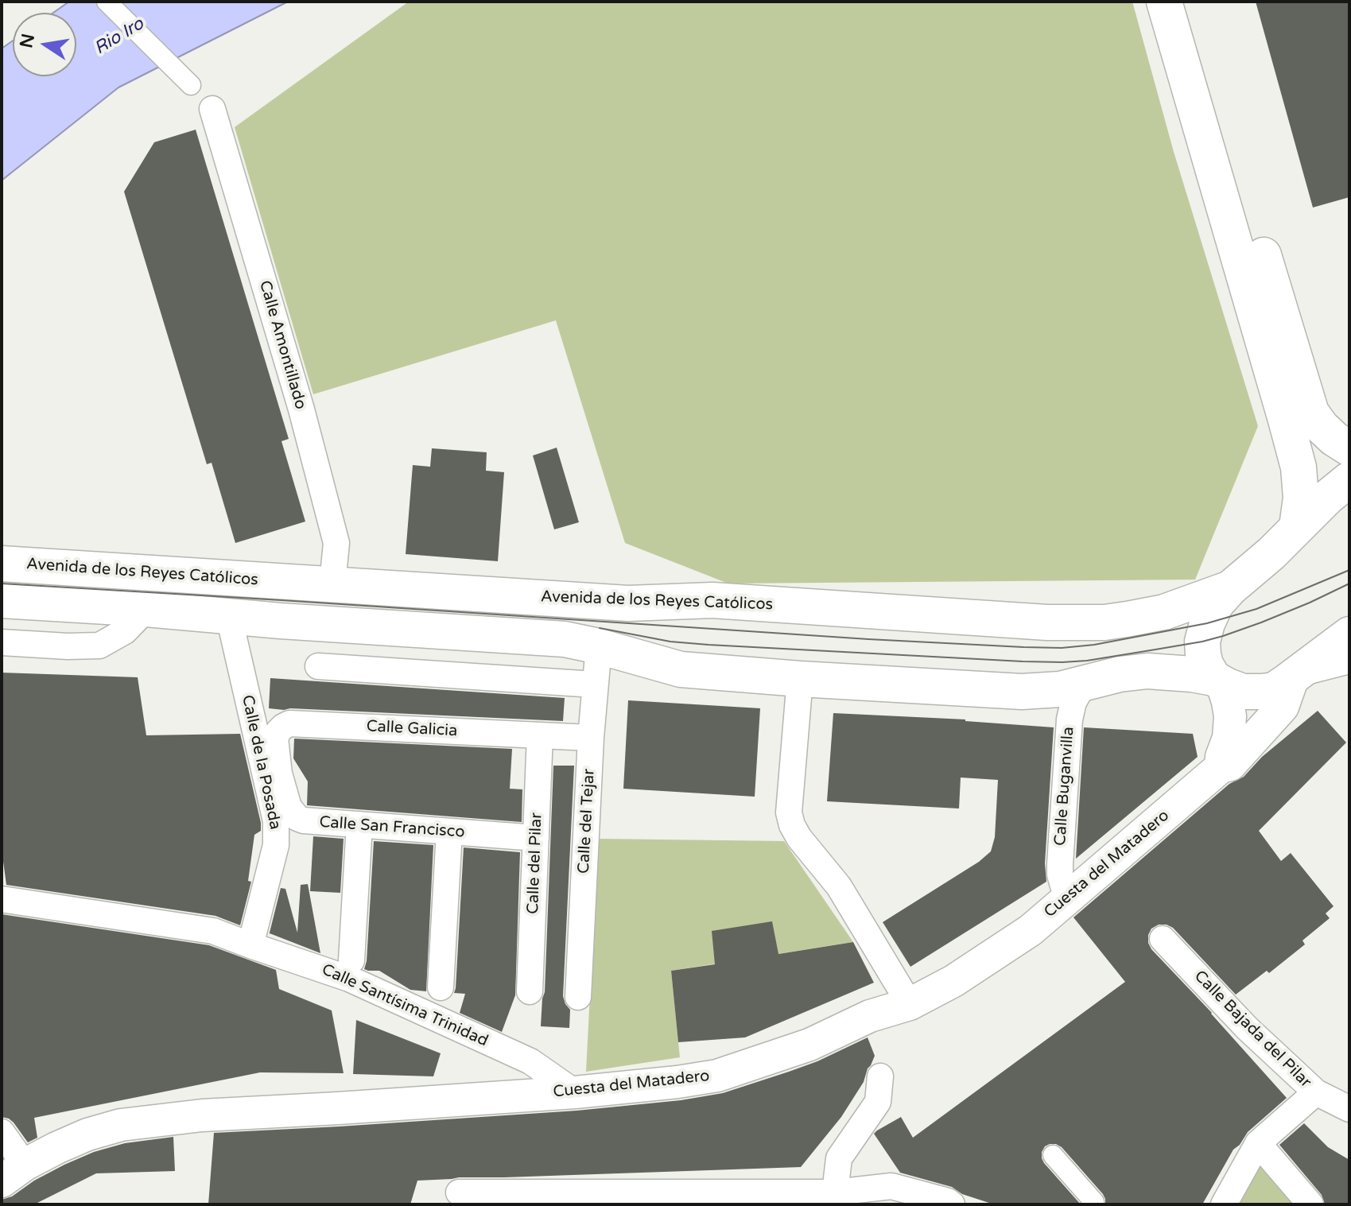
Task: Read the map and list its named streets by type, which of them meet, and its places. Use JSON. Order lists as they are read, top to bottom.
{
  "streets": {
    "main road": ["Avenida de los Reyes Católicos"],
    "street": [
      "Calle Amontillado",
      "Calle Galicia",
      "Calle de la Posada",
      "Calle Buganvilla",
      "Calle del Tejar",
      "Calle San Francisco",
      "Calle del Pilar",
      "Cuesta del Matadero",
      "Calle Santísima Trinidad",
      "Calle Bajada del Pilar"
    ]
  },
  "crossings": [
    ["Calle Amontillado", "Avenida de los Reyes Católicos"],
    ["Calle Galicia", "Calle del Tejar"],
    ["Calle Galicia", "Calle San Francisco"],
    ["Calle Galicia", "Calle del Pilar"],
    ["Calle de la Posada", "Calle Santísima Trinidad"],
    ["Calle Buganvilla", "Cuesta del Matadero"],
    ["Calle San Francisco", "Calle del Pilar"],
    ["Cuesta del Matadero", "Calle Santísima Trinidad"]
  ],
  "water": ["Rio Iro"],
  "north": "left"
}
